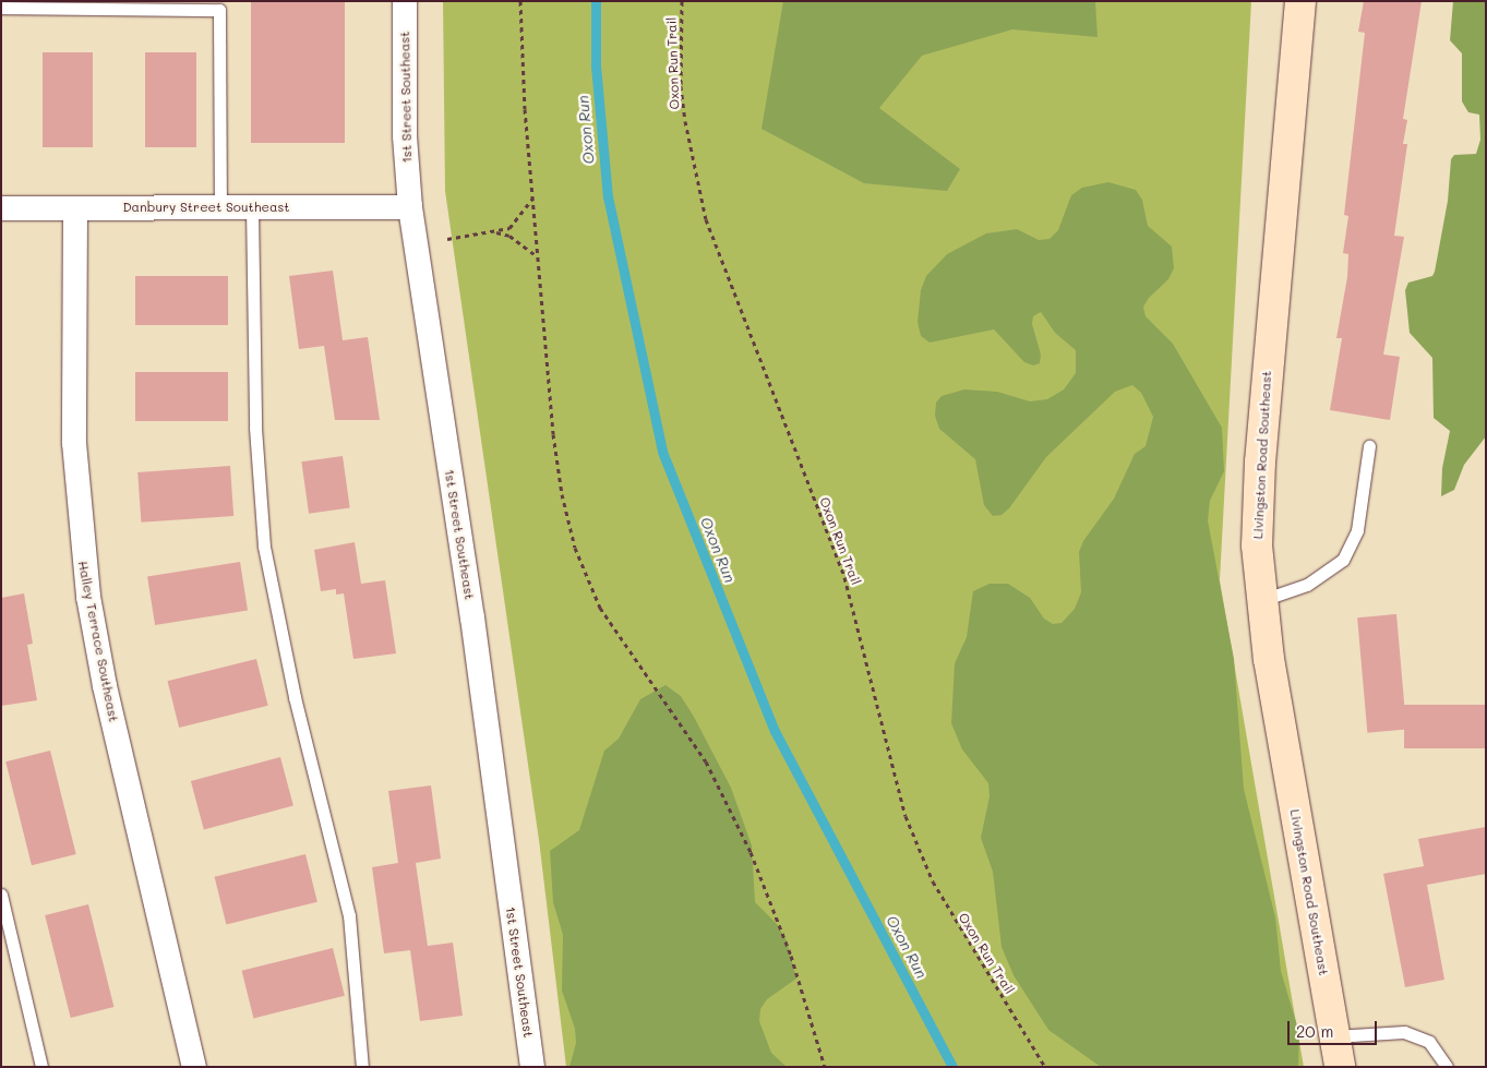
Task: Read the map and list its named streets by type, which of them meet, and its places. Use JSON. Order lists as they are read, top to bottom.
{
  "streets": {
    "street": [
      "1st Street Southeast",
      "Danbury Street Southeast",
      "Livingston Road Southeast",
      "Halley Terrace Southeast"
    ],
    "path": ["Oxon Run Trail"]
  },
  "crossings": [
    ["1st Street Southeast", "Danbury Street Southeast"],
    ["Danbury Street Southeast", "Halley Terrace Southeast"]
  ],
  "water": ["Oxon Run"],
  "scale_bar": "20 m"
}
